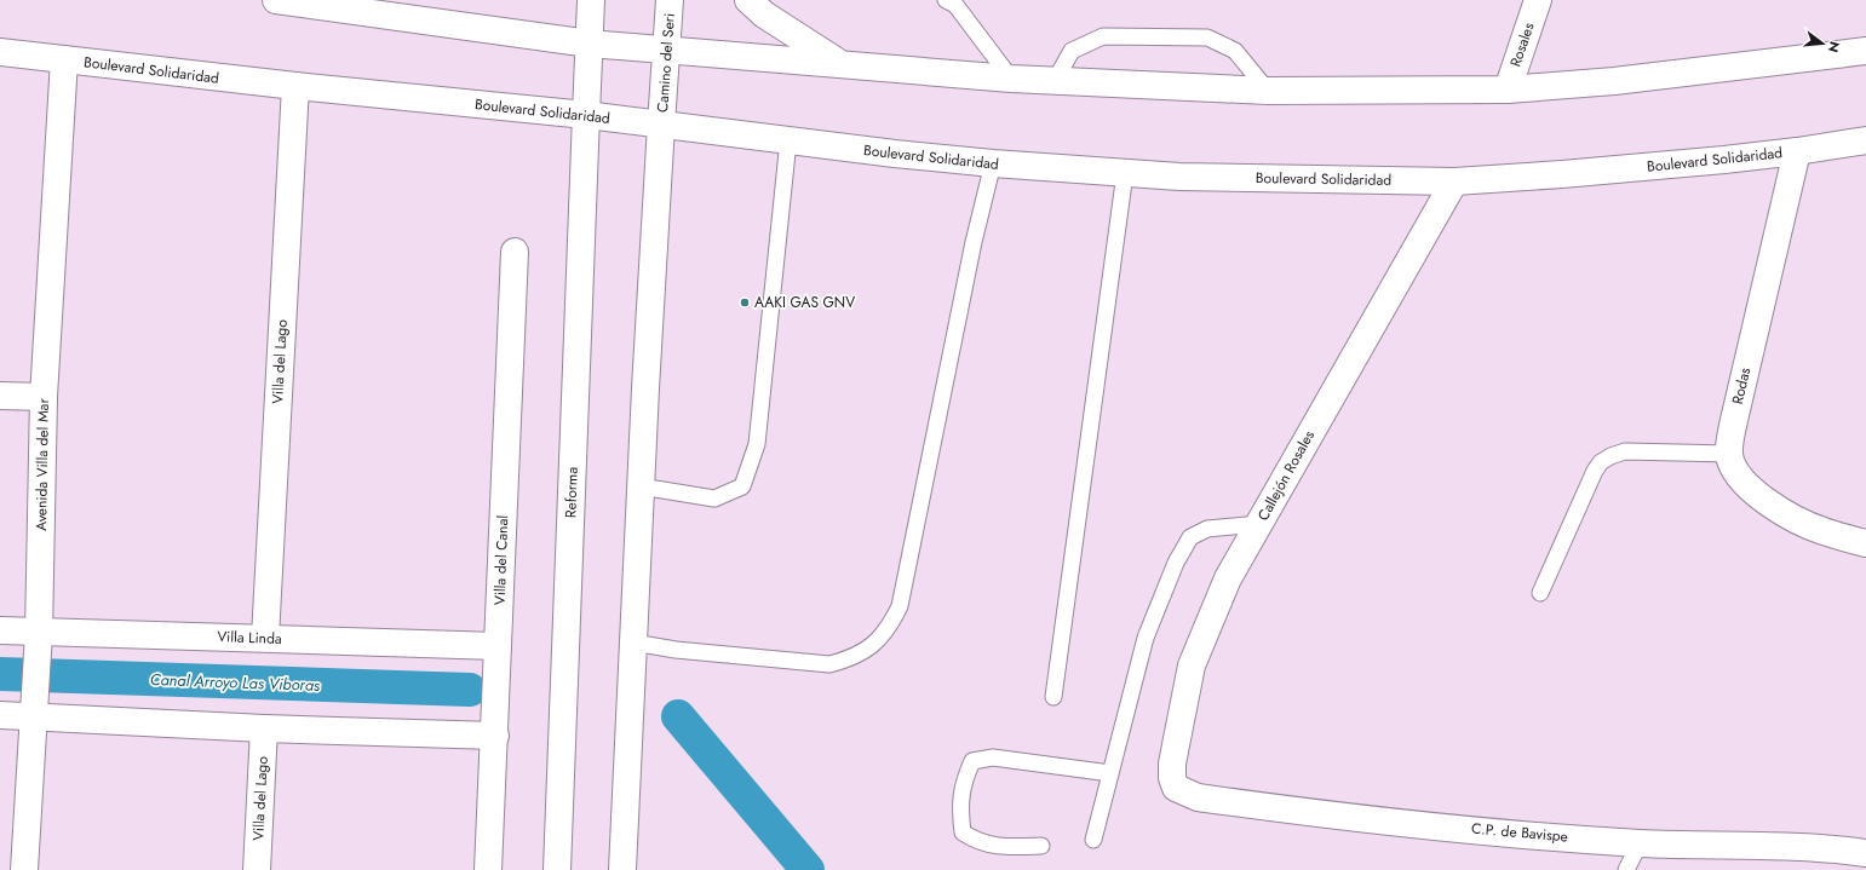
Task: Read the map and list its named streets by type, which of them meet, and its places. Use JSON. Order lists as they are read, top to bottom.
{
  "streets": {
    "main road": [
      "Rosales",
      "Camino del Seri",
      "Boulevard Solidaridad",
      "Villa del Lago",
      "Rodas",
      "Avenida Villa del Mar",
      "Callejón Rosales",
      "Reforma",
      "Villa del Canal",
      "Villa Linda",
      "C.P. de Bavispe"
    ]
  },
  "crossings": [
    ["Camino del Seri", "Boulevard Solidaridad"],
    ["Boulevard Solidaridad", "Villa del Lago"],
    ["Boulevard Solidaridad", "Rodas"],
    ["Boulevard Solidaridad", "Avenida Villa del Mar"],
    ["Boulevard Solidaridad", "Callejón Rosales"],
    ["Boulevard Solidaridad", "Reforma"],
    ["Villa del Lago", "Villa Linda"],
    ["Avenida Villa del Mar", "Villa Linda"],
    ["Callejón Rosales", "C.P. de Bavispe"],
    ["Villa del Canal", "Villa Linda"]
  ],
  "water": ["Canal Arroyo Las Viboras"],
  "places": ["AAKI GAS GNV"],
  "north": "right"
}
